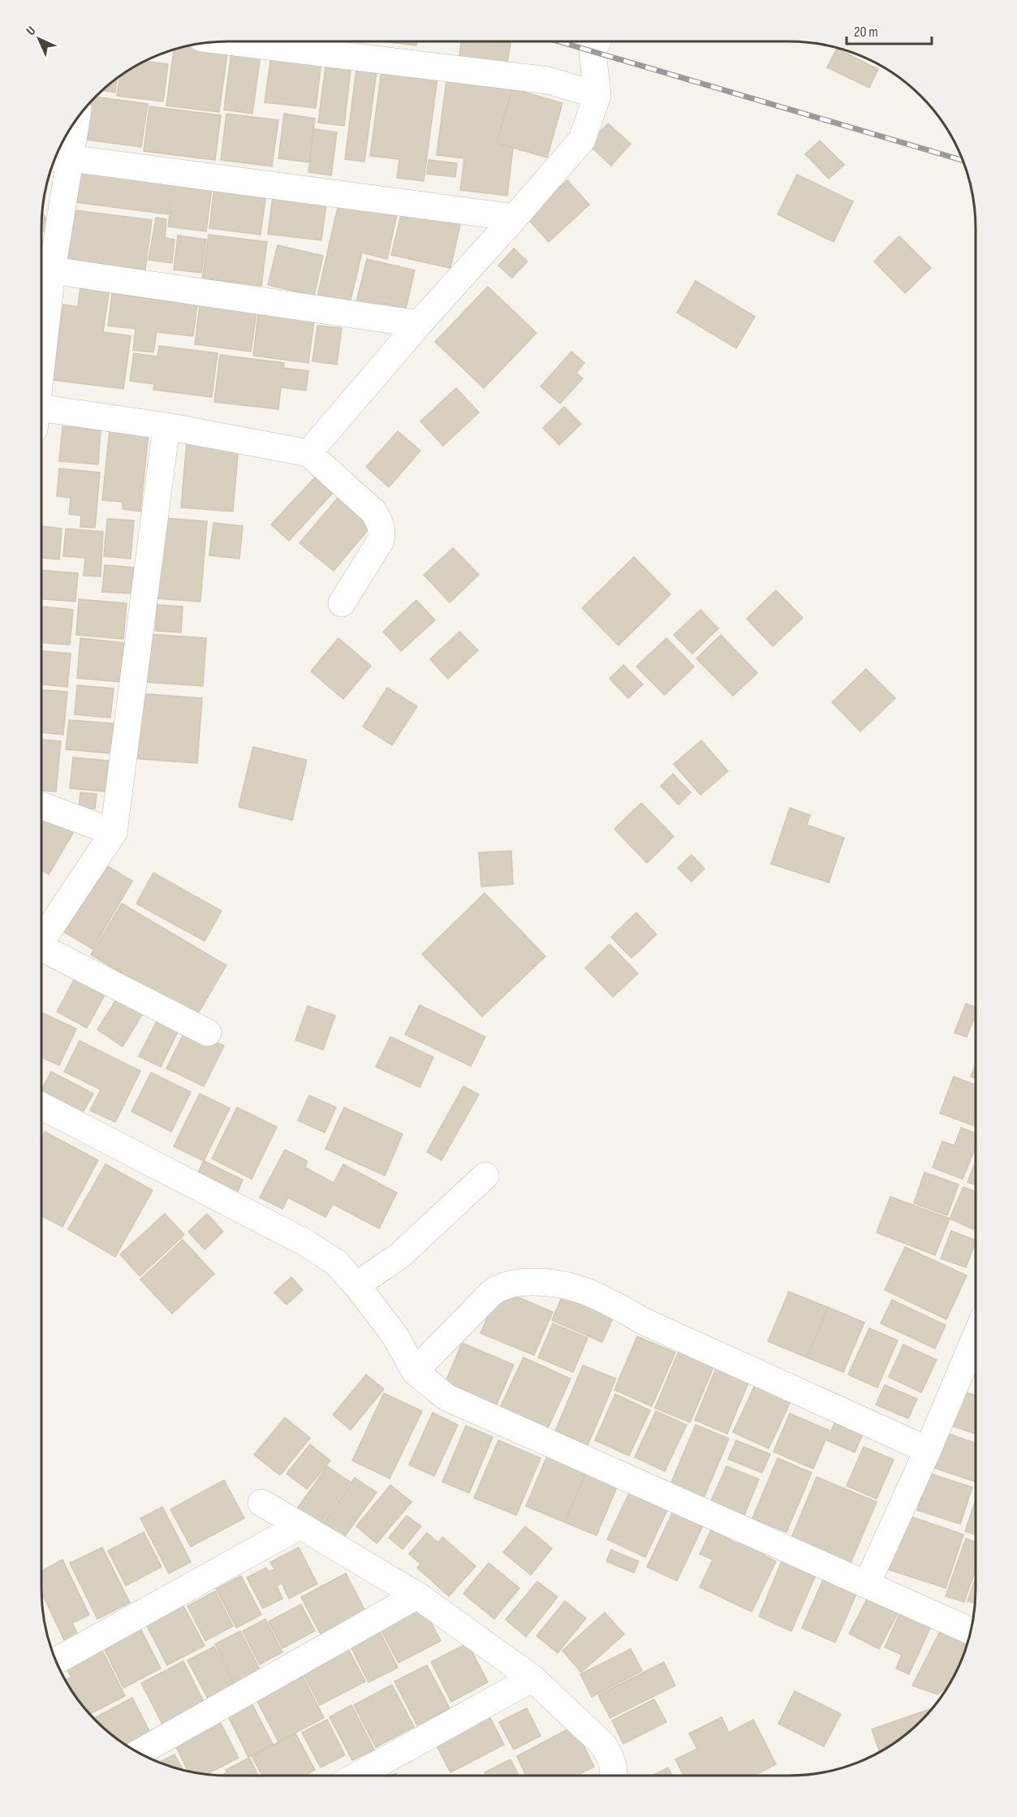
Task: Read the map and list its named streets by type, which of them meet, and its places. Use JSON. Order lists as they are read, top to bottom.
{
  "scale_bar": "20 m",
  "north": "top left"
}
